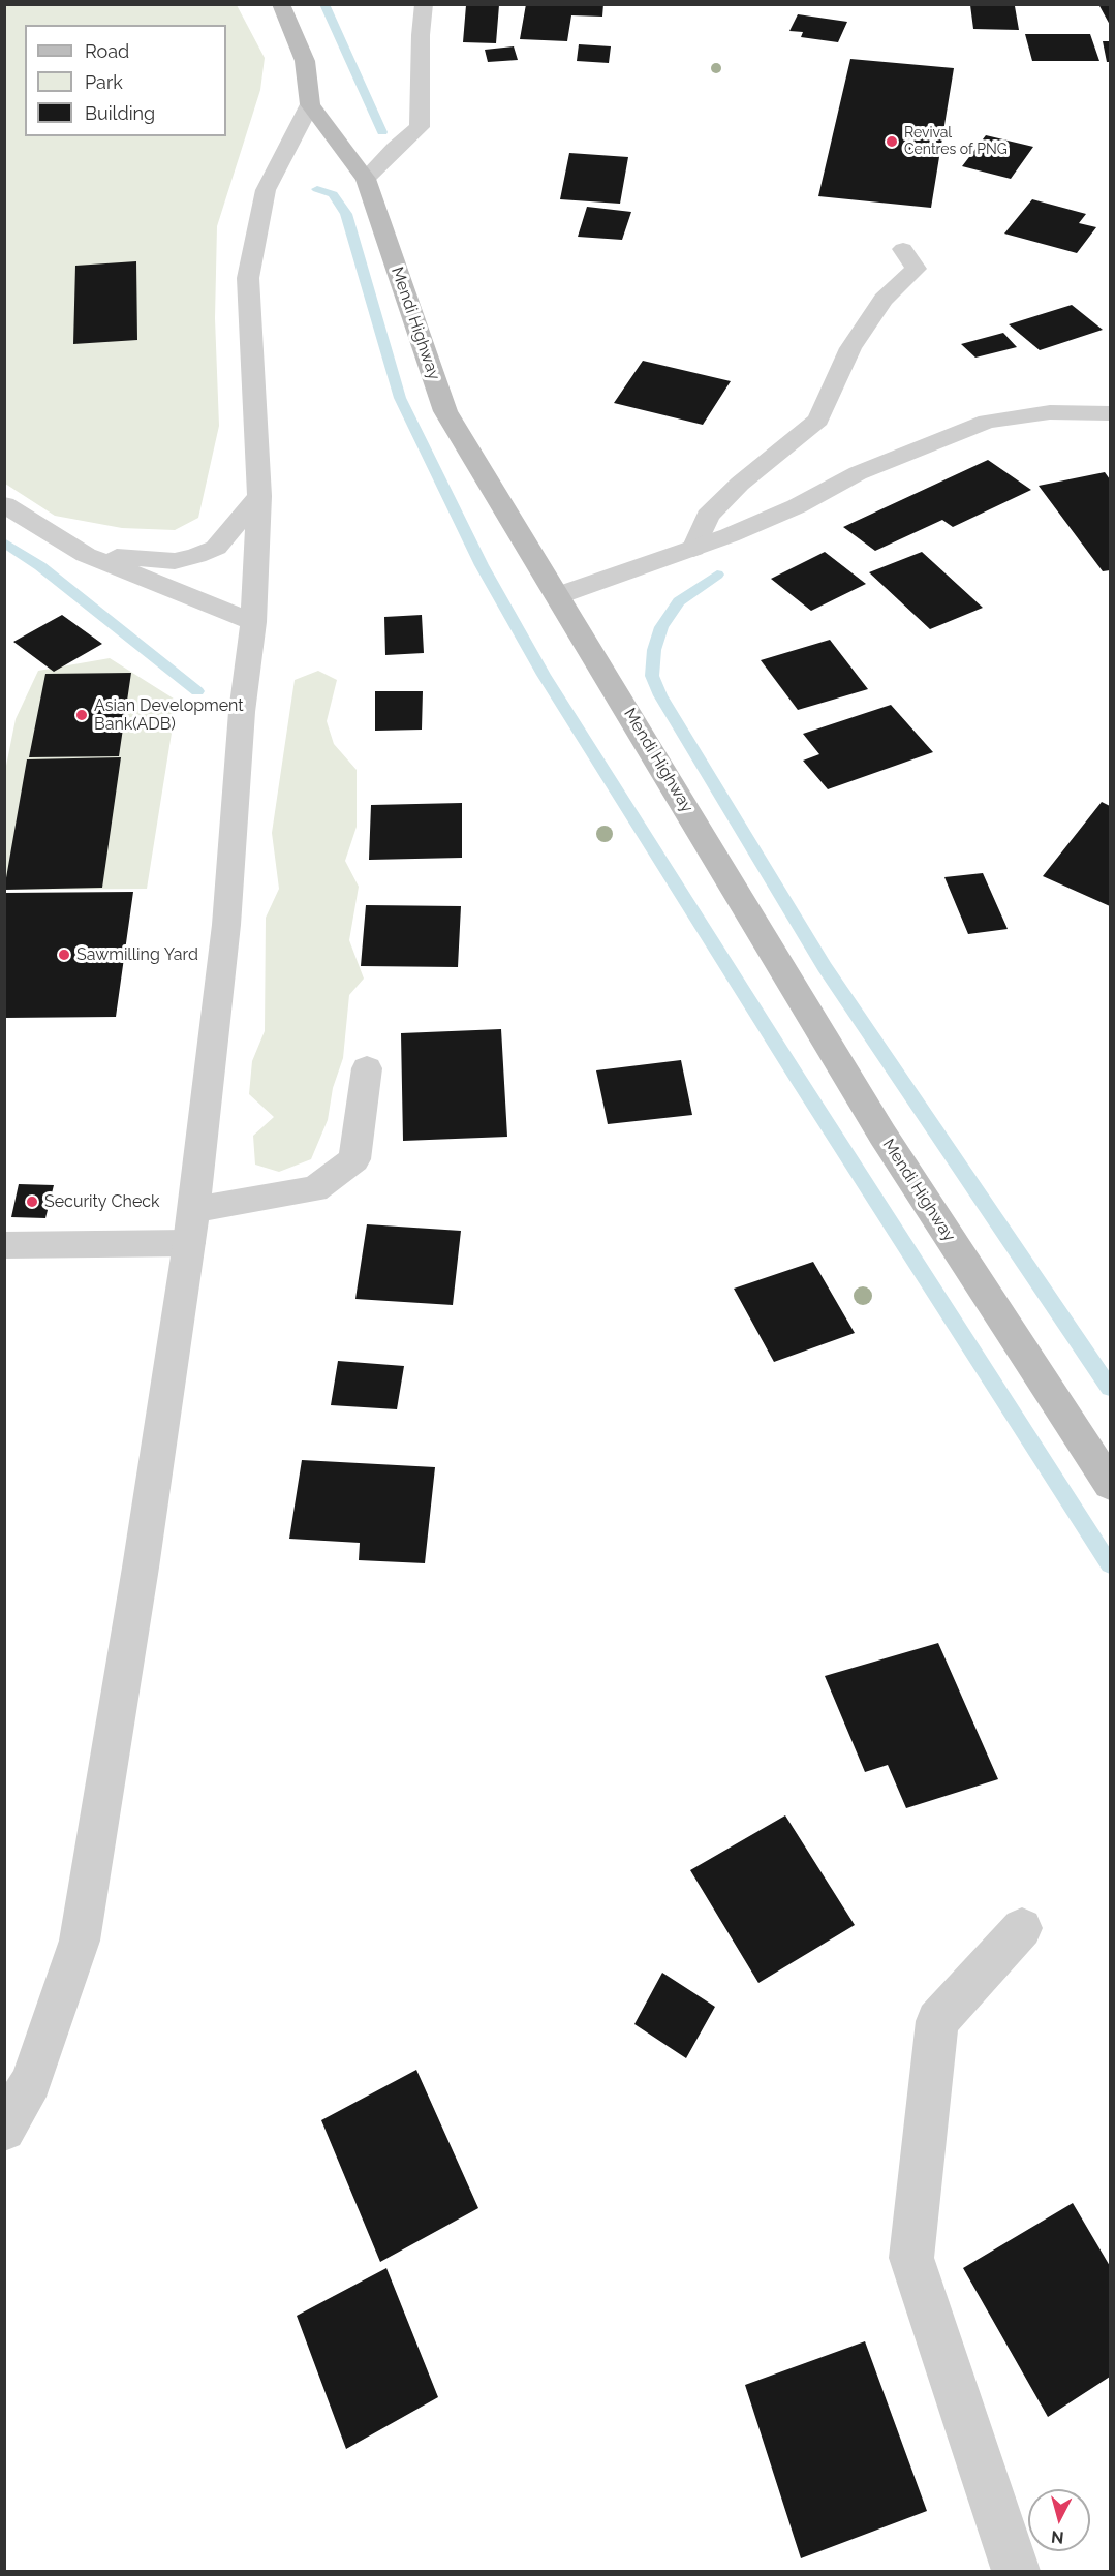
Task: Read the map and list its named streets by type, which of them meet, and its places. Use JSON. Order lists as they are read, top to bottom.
{
  "streets": {
    "main road": ["Mendi Highway"]
  },
  "places": [
    "Revival Centres of PNG",
    "Asian Development Bank(ADB)",
    "Sawmilling Yard",
    "Security Check"
  ],
  "legend": ["Road", "Park", "Building"],
  "north": "bottom"
}
